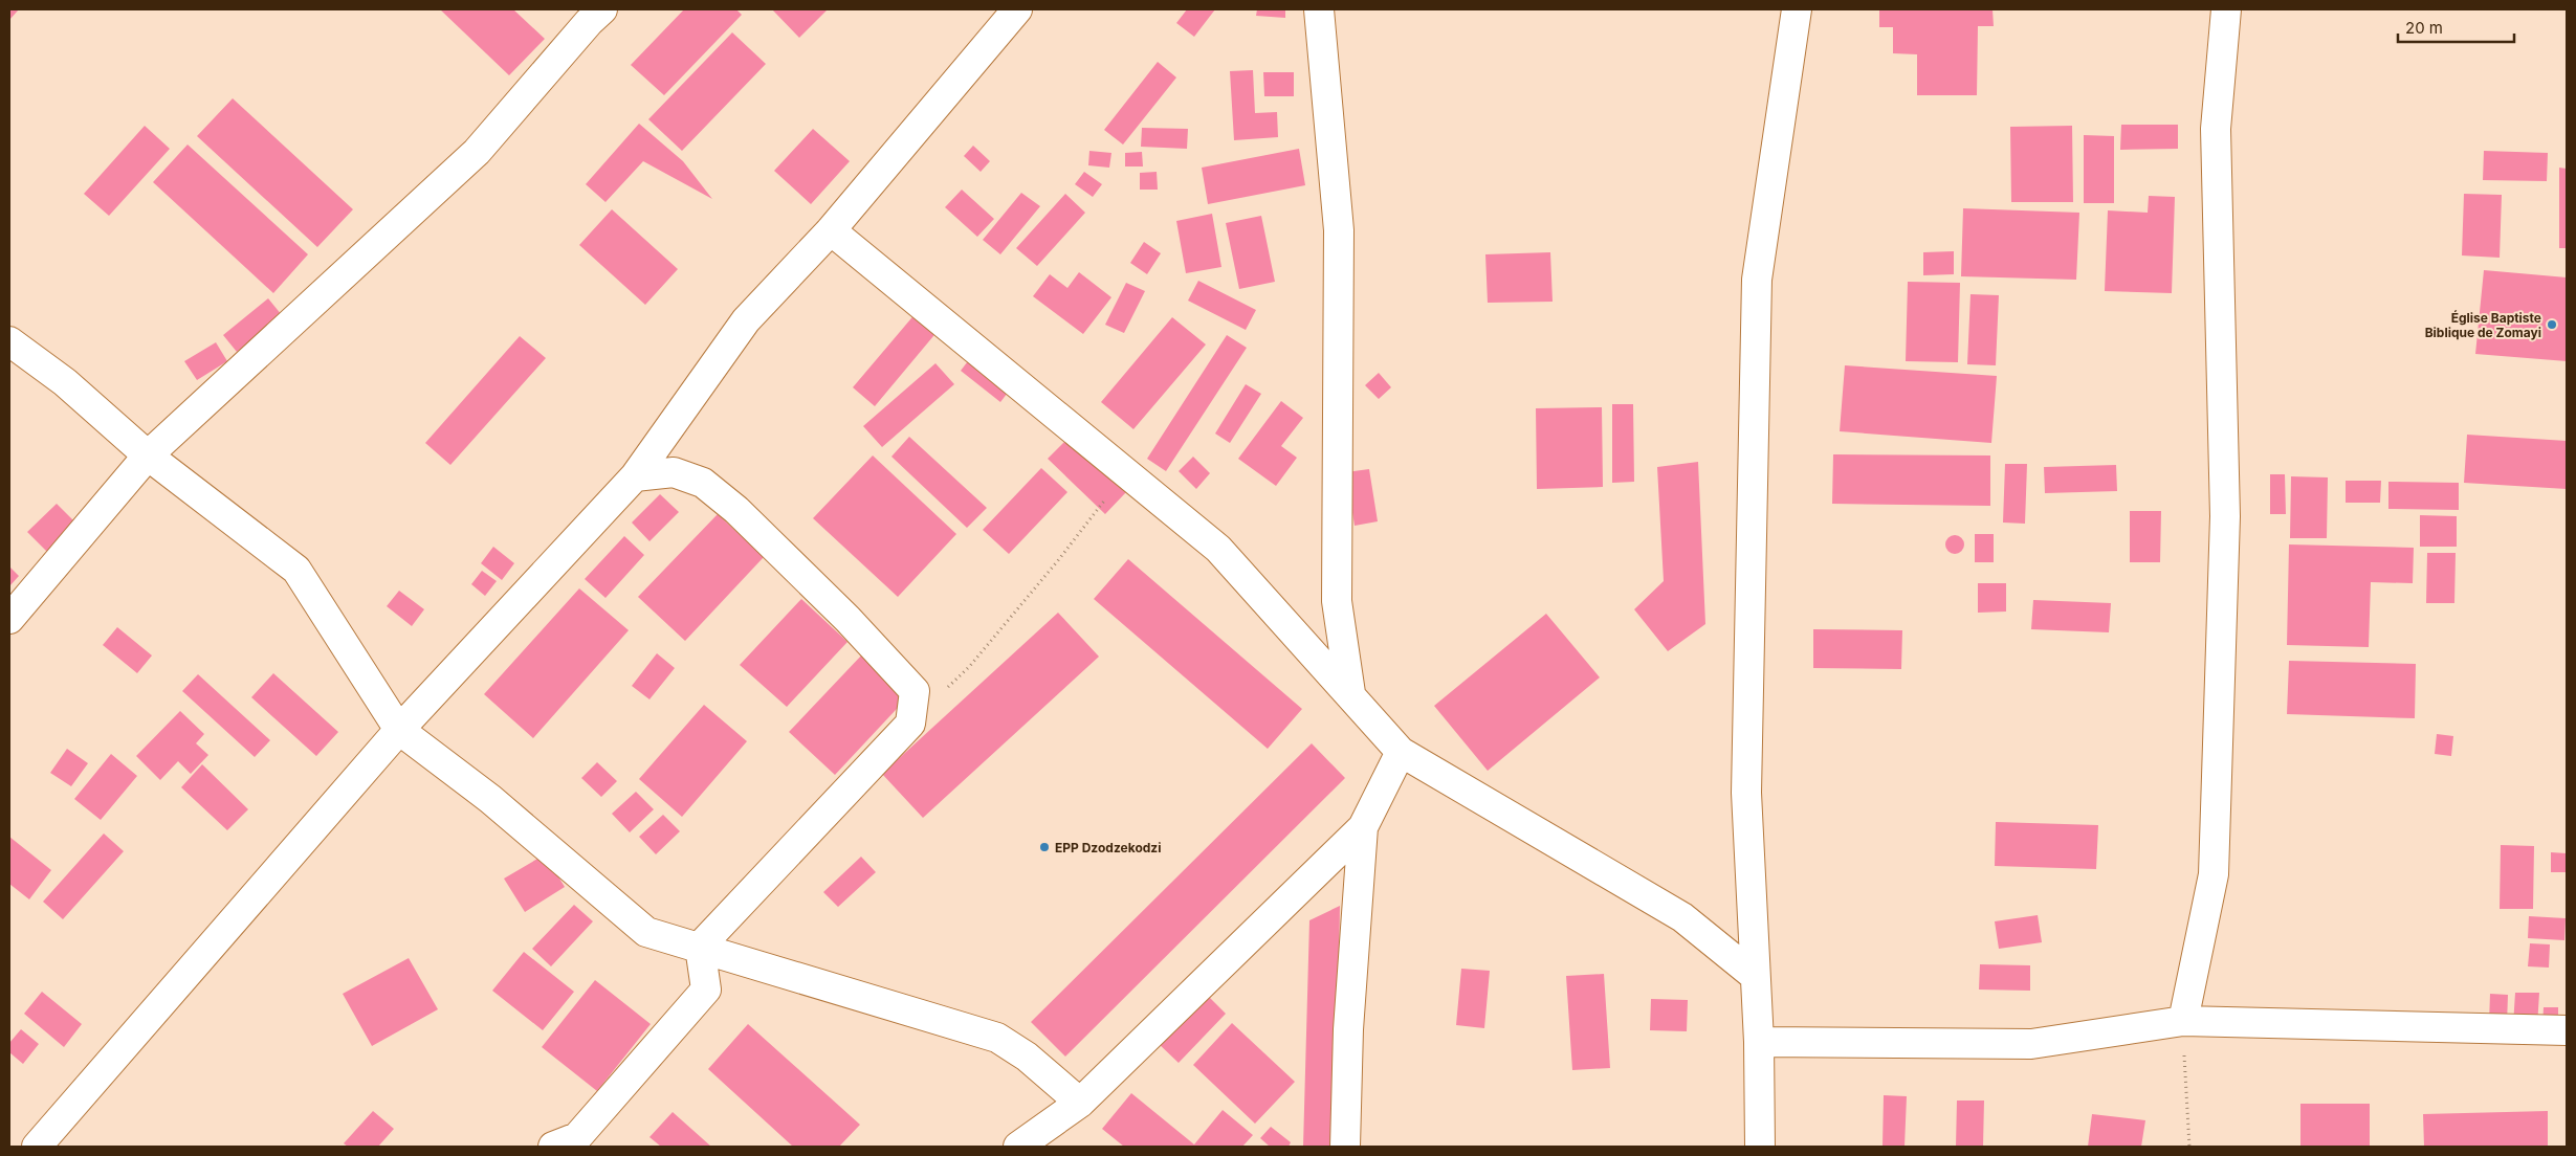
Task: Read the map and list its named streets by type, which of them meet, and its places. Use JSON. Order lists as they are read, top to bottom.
{
  "places": ["Église Baptiste Biblique de Zomayi", "EPP Dzodzekodzi"],
  "scale_bar": "20 m"
}
